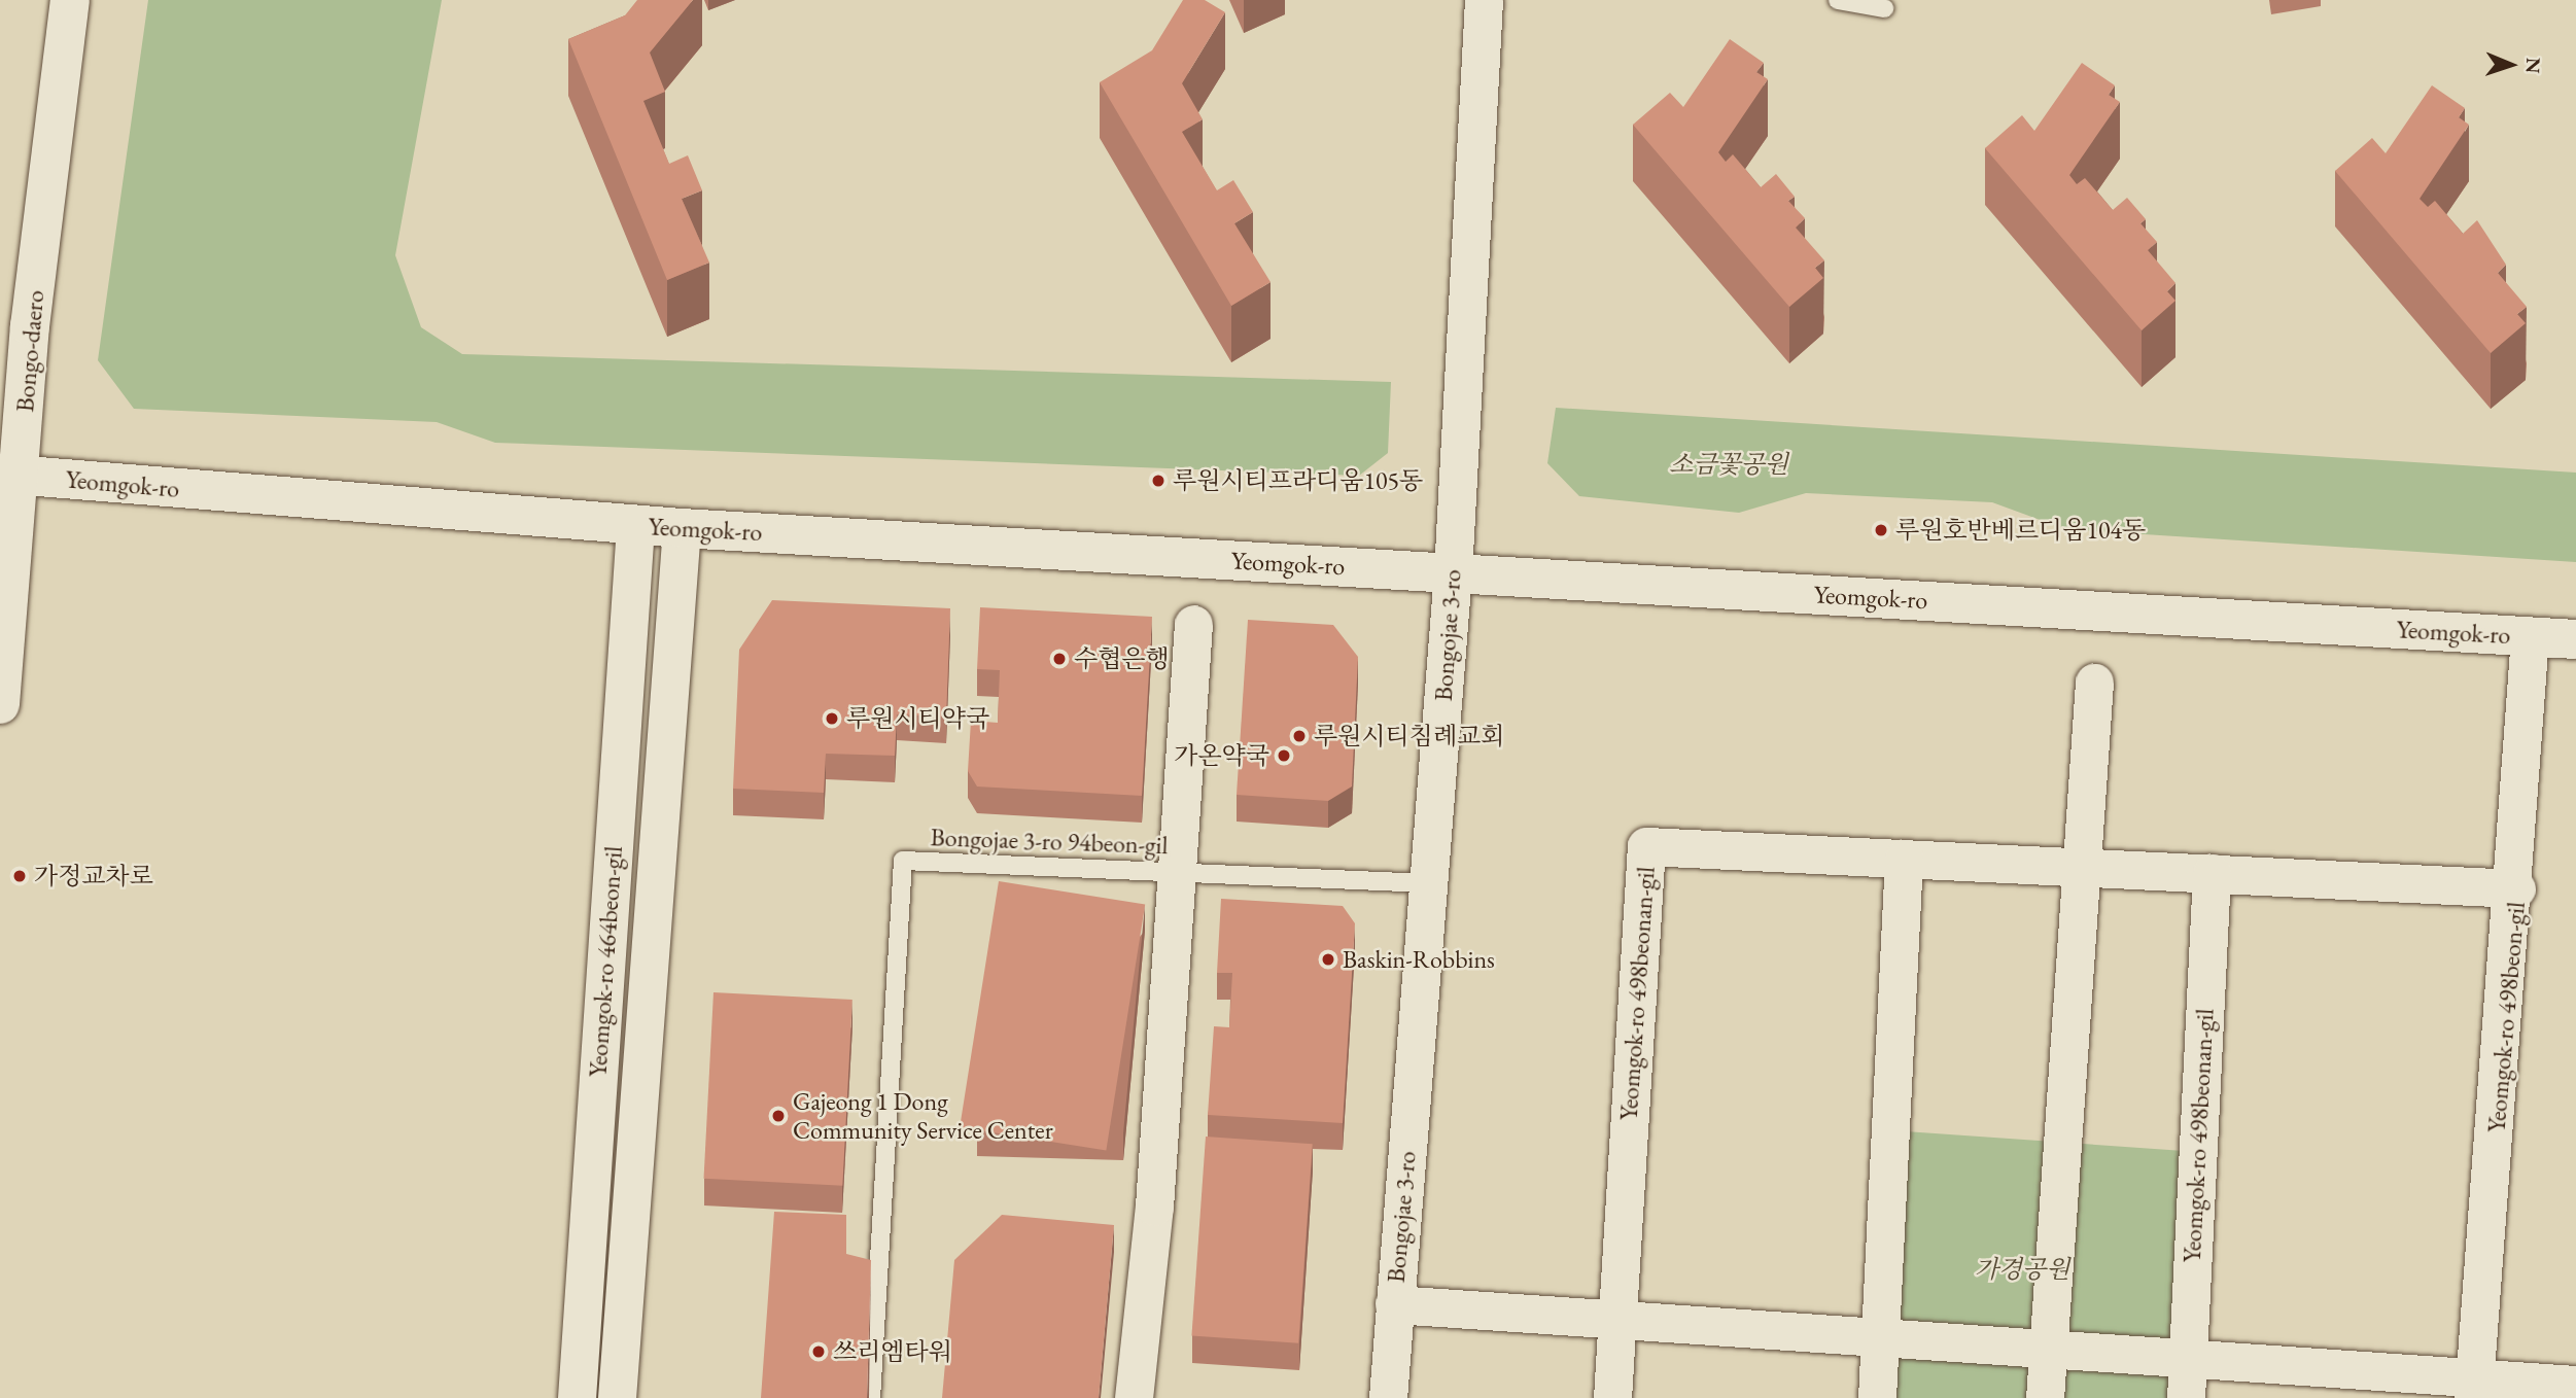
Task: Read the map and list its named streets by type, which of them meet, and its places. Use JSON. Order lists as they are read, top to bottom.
{
  "streets": {
    "main road": ["Bongo-daero", "Yeomgok-ro"],
    "street": [
      "Bongojae 3-ro",
      "Yeomgok-ro 464beon-gil",
      "Yeomgok-ro 498beonan-gil",
      "Yeomgok-ro 498beon-gil"
    ],
    "lane": ["Bongojae 3-ro 94beon-gil"]
  },
  "crossings": [
    ["Bongo-daero", "Yeomgok-ro"],
    ["Yeomgok-ro", "Bongojae 3-ro"],
    ["Yeomgok-ro", "Yeomgok-ro 464beon-gil"],
    ["Yeomgok-ro", "Yeomgok-ro 498beon-gil"],
    ["Bongojae 3-ro", "Bongojae 3-ro 94beon-gil"],
    ["Yeomgok-ro 498beonan-gil", "Yeomgok-ro 498beon-gil"]
  ],
  "parks": ["소금꽃공원", "가경공원"],
  "places": [
    "루원시티프라디움105동",
    "루원호반베르디움104동",
    "수협은행",
    "루원시티약국",
    "루원시티침례교회",
    "가온약국",
    "가정교차로",
    "Baskin-Robbins",
    "Gajeong 1 Dong Community Service Center",
    "쓰리엠타워"
  ],
  "north": "right"
}
